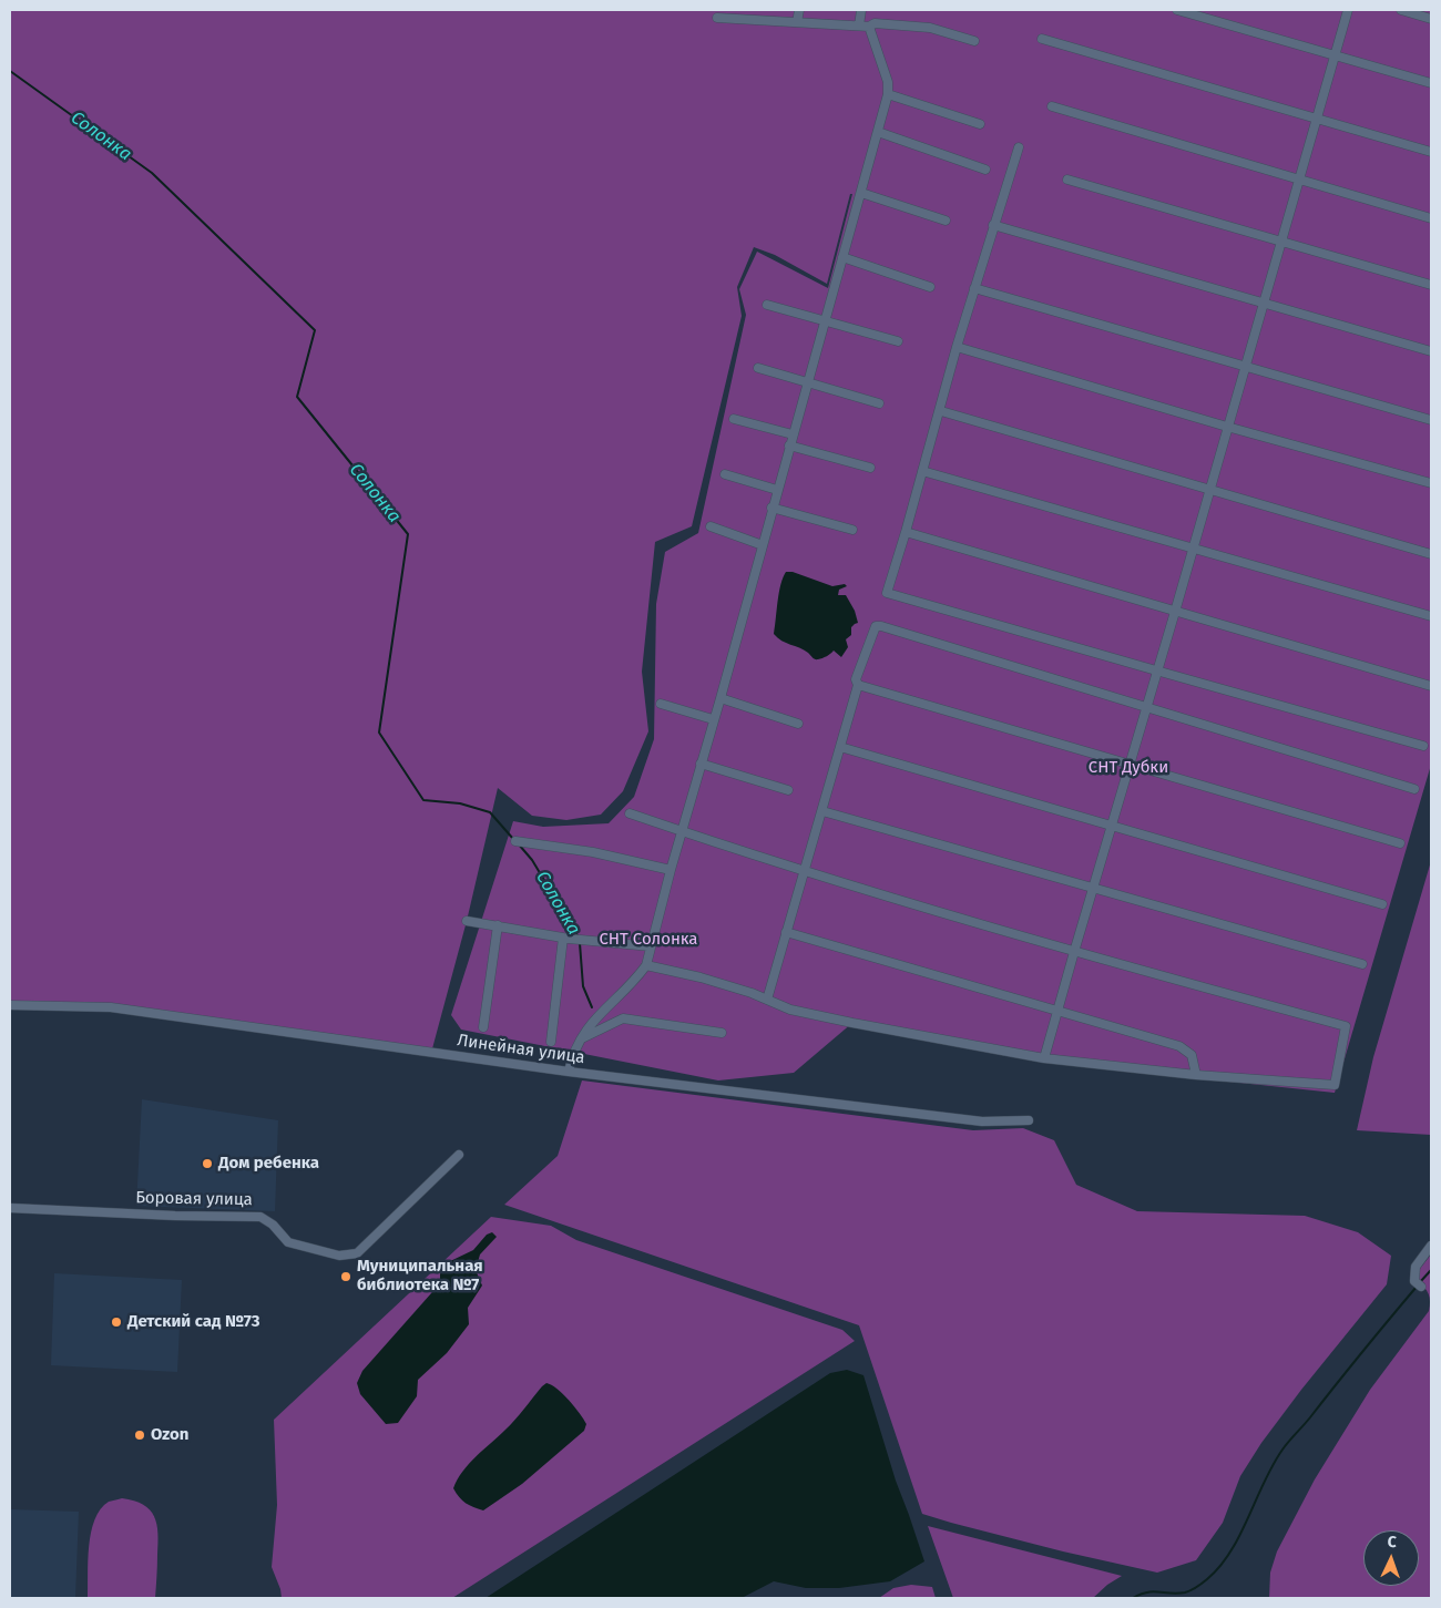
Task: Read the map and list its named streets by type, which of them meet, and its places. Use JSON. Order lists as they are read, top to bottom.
{
  "streets": {
    "street": ["Линейная улица", "Боровая улица"]
  },
  "water": ["Солонка"],
  "parks": ["СНТ Дубки", "СНТ Солонка"],
  "places": [
    "Дом ребенка",
    "Муниципальная библиотека №7",
    "Детский сад №73",
    "Ozon"
  ],
  "north": "top"
}
